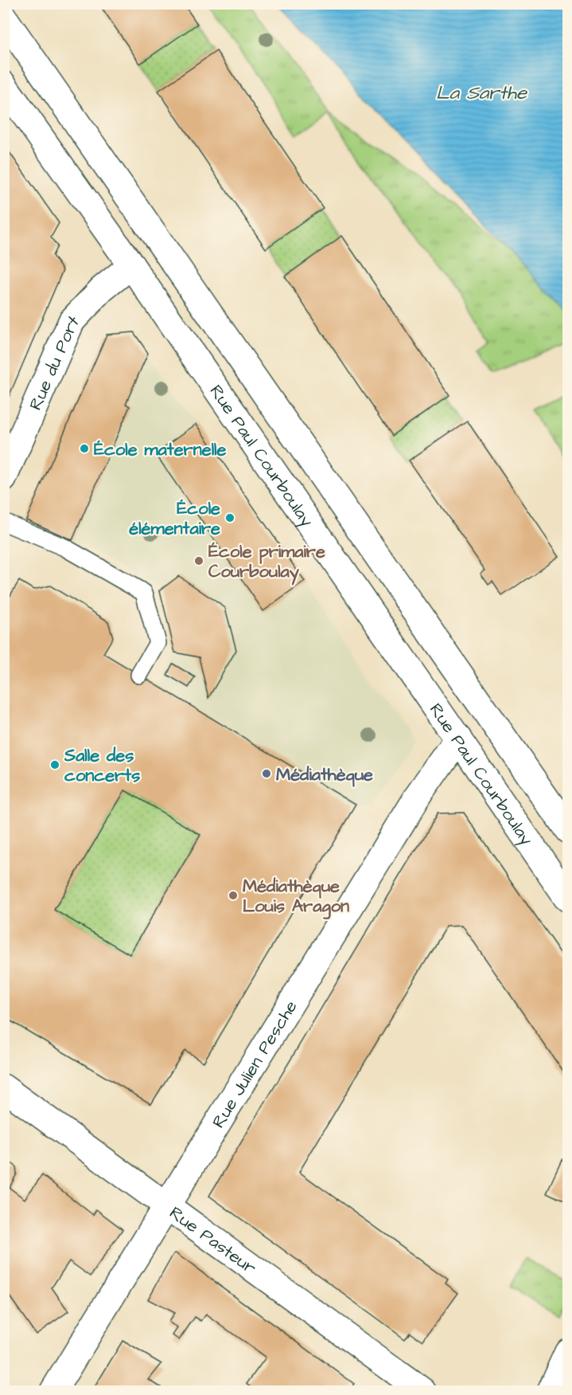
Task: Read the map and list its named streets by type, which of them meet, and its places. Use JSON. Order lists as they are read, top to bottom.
{
  "streets": {
    "main road": [
      "Rue du Port",
      "Rue Paul Courboulay",
      "Rue Julien Pesche",
      "Rue Pasteur"
    ]
  },
  "crossings": [
    ["Rue du Port", "Rue Paul Courboulay"],
    ["Rue Paul Courboulay", "Rue Julien Pesche"],
    ["Rue Julien Pesche", "Rue Pasteur"]
  ],
  "water": ["La Sarthe"],
  "places": [
    "École maternelle",
    "École élémentaire",
    "École primaire Courboulay",
    "Salle des concerts",
    "Médiathèque",
    "Médiathèque Louis Aragon"
  ]
}
